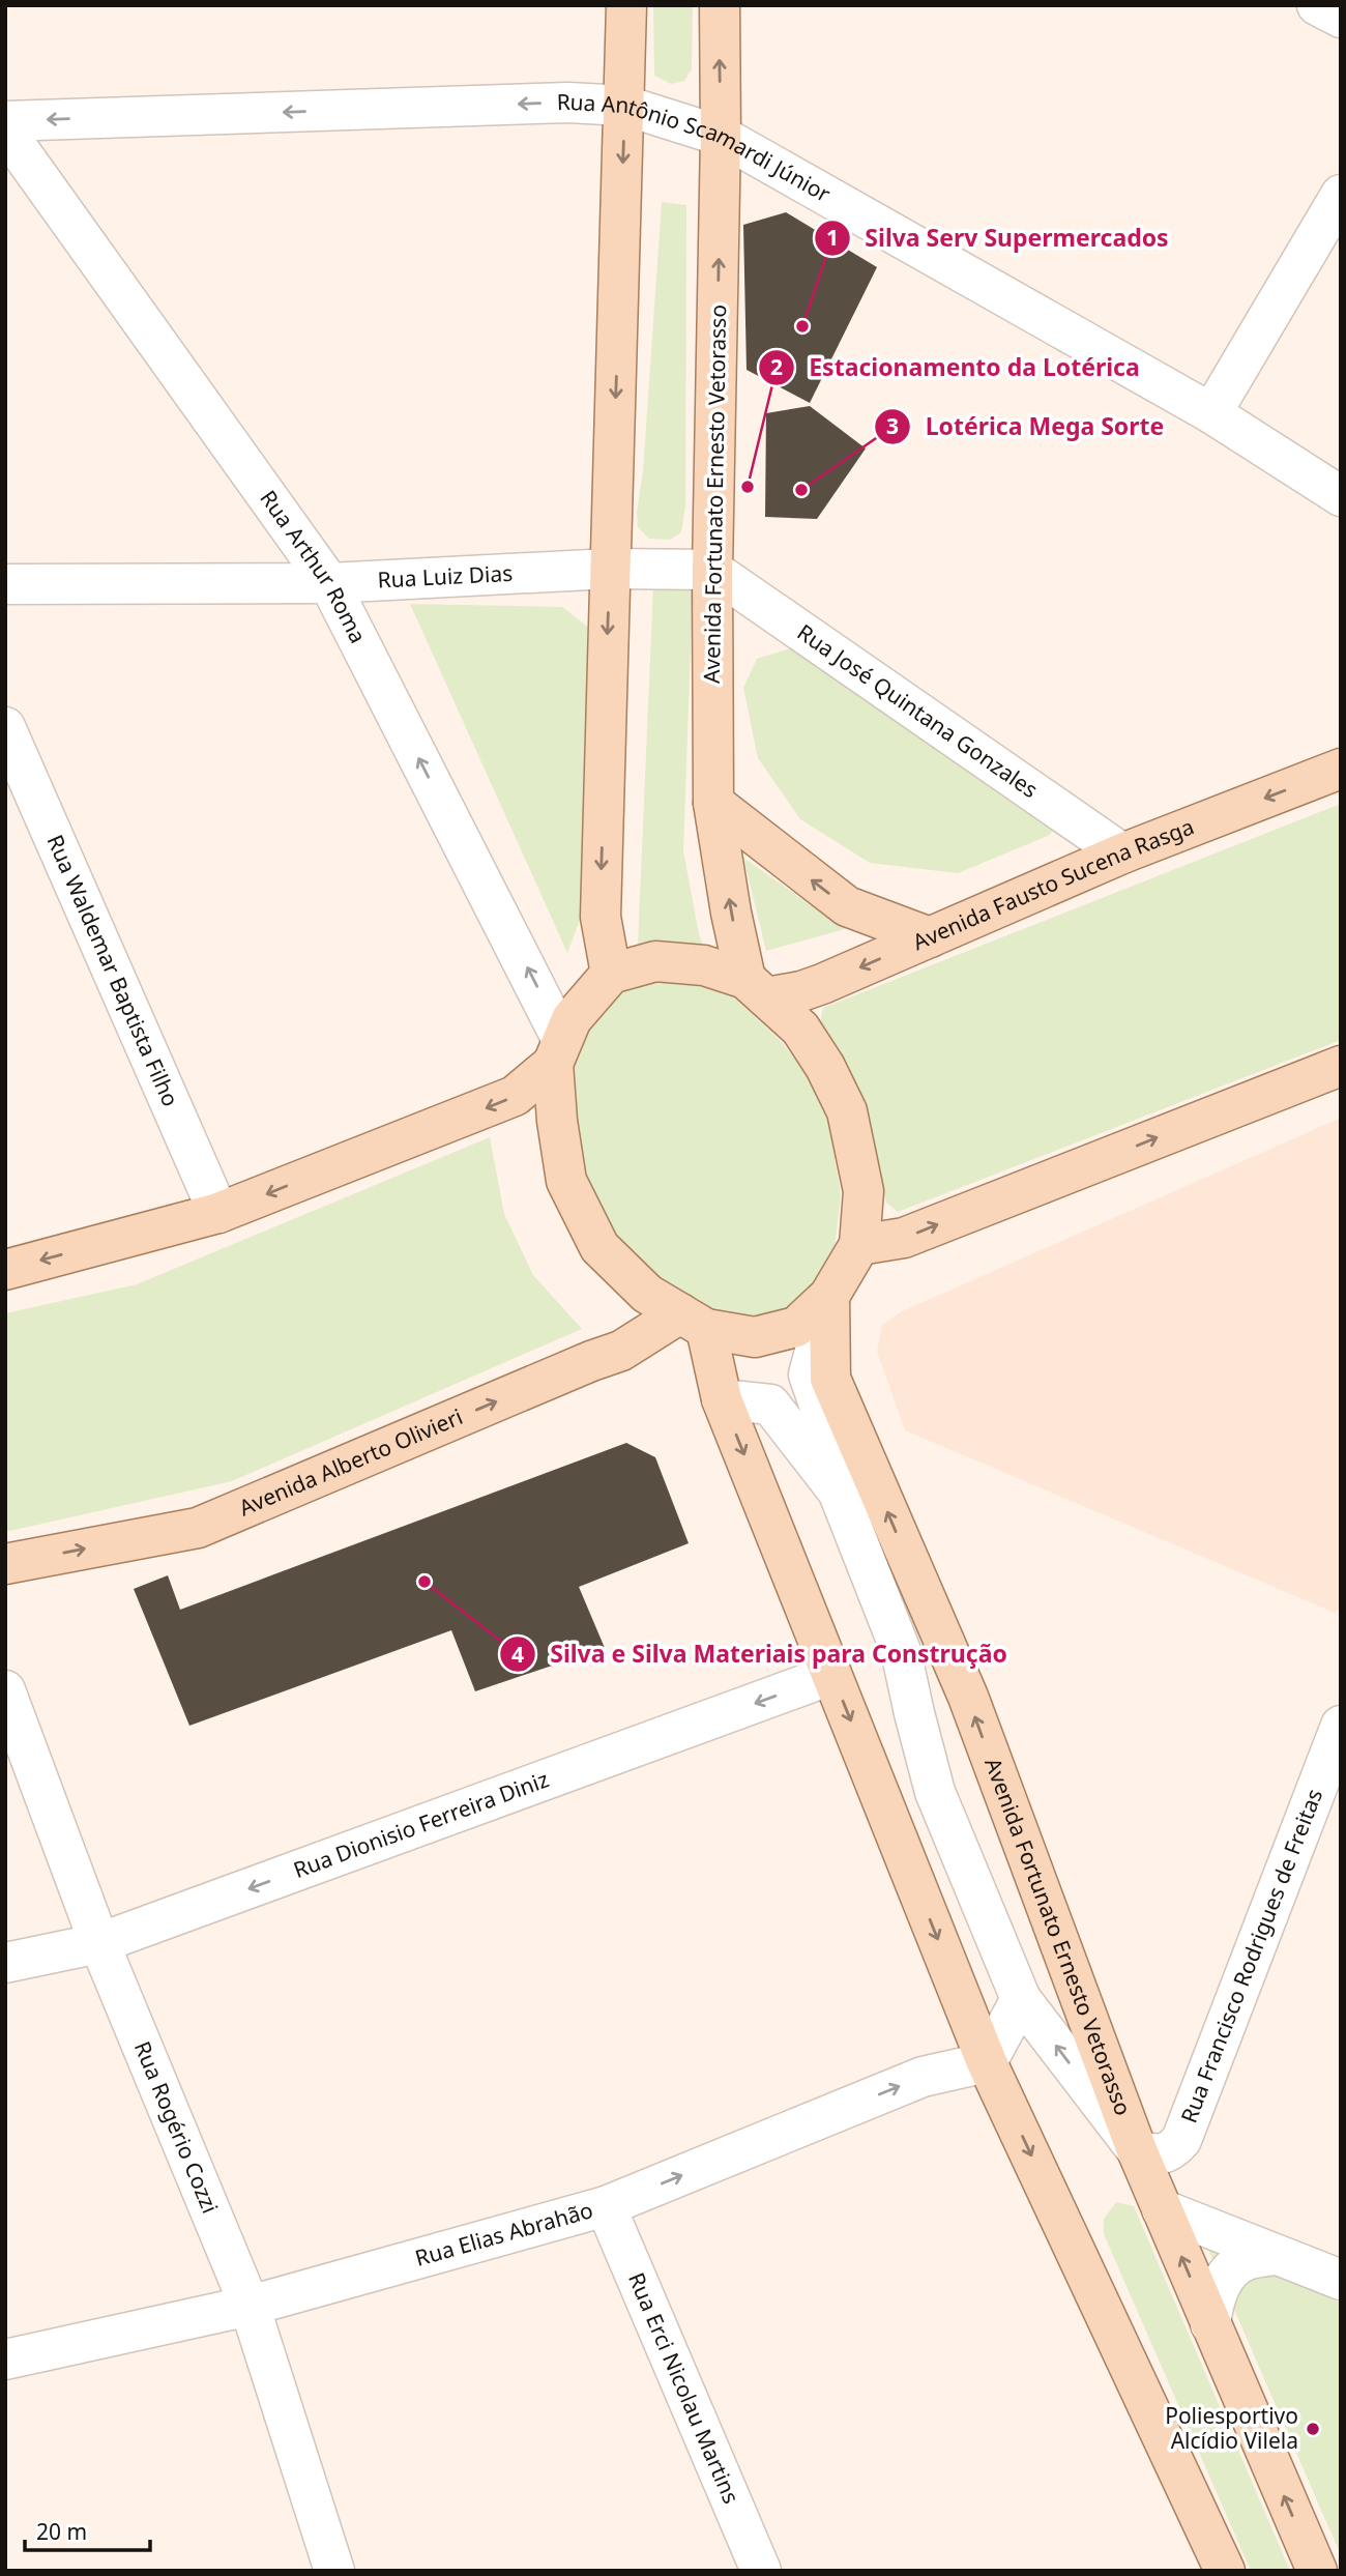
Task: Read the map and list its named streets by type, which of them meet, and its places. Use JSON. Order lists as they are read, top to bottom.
{
  "streets": {
    "main road": ["Avenida Fortunato Ernesto Vetorasso", "Avenida Fausto Sucena Rasga", "Avenida Alberto Olivieri"],
    "street": [
      "Rua Antônio Scamardi Júnior",
      "Rua Arthur Roma",
      "Rua Luiz Dias",
      "Rua José Quintana Gonzales",
      "Rua Waldemar Baptista Filho",
      "Rua Dionisio Ferreira Diniz",
      "Rua Francisco Rodrigues de Freitas",
      "Rua Rogério Cozzi",
      "Rua Elias Abrahão",
      "Rua Erci Nicolau Martins"
    ]
  },
  "crossings": [
    ["Rua Antônio Scamardi Júnior", "Avenida Fortunato Ernesto Vetorasso"],
    ["Avenida Fortunato Ernesto Vetorasso", "Rua Luiz Dias"],
    ["Avenida Fortunato Ernesto Vetorasso", "Rua José Quintana Gonzales"],
    ["Avenida Fortunato Ernesto Vetorasso", "Avenida Fausto Sucena Rasga"],
    ["Avenida Fortunato Ernesto Vetorasso", "Rua Francisco Rodrigues de Freitas"],
    ["Rua Arthur Roma", "Rua Luiz Dias"],
    ["Rua Luiz Dias", "Rua José Quintana Gonzales"],
    ["Rua José Quintana Gonzales", "Avenida Fausto Sucena Rasga"],
    ["Rua Dionisio Ferreira Diniz", "Rua Rogério Cozzi"],
    ["Rua Rogério Cozzi", "Rua Elias Abrahão"],
    ["Rua Elias Abrahão", "Rua Erci Nicolau Martins"]
  ],
  "one_way": [
    "Rua Antônio Scamardi Júnior",
    "Rua Arthur Roma",
    "Rua Dionisio Ferreira Diniz",
    "Rua Elias Abrahão"
  ],
  "places": [
    "Silva Serv Supermercados",
    "Estacionamento da Lotérica",
    "Lotérica Mega Sorte",
    "Silva e Silva Materiais para Construção",
    "Poliesportivo Alcídio Vilela"
  ],
  "scale_bar": "20 m"
}
